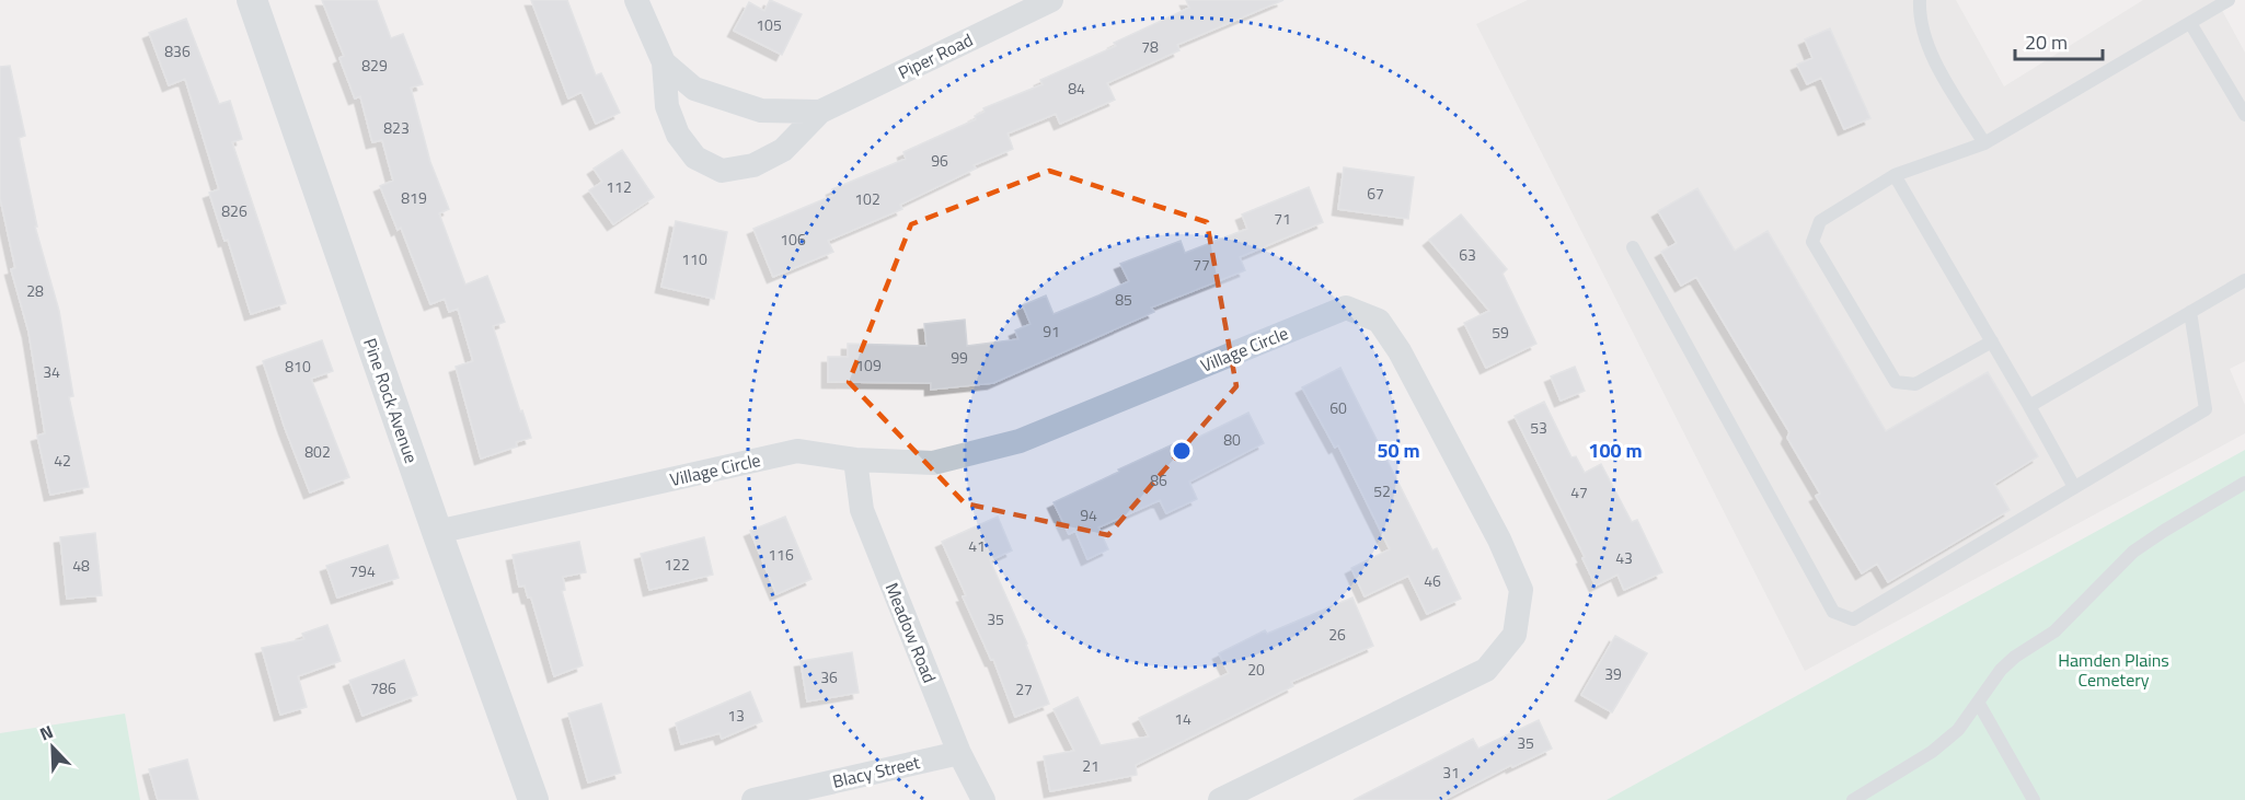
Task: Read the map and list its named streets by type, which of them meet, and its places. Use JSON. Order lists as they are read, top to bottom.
{
  "streets": {
    "street": [
      "Piper Road",
      "Village Circle",
      "Pine Rock Avenue",
      "Meadow Road",
      "Blacy Street"
    ]
  },
  "crossings": [
    ["Village Circle", "Pine Rock Avenue"],
    ["Village Circle", "Meadow Road"],
    ["Meadow Road", "Blacy Street"]
  ],
  "parks": ["Hamden Plains Cemetery"],
  "house_numbers": [
    "105",
    "78",
    "836",
    "829",
    "84",
    "823",
    "96",
    "112",
    "67",
    "819",
    "102",
    "826",
    "71",
    "106",
    "63",
    "110",
    "77",
    "28",
    "85",
    "91",
    "59",
    "99",
    "109",
    "810",
    "34",
    "60",
    "53",
    "80",
    "802",
    "42",
    "86",
    "52",
    "47",
    "94",
    "41",
    "116",
    "43",
    "122",
    "48",
    "794",
    "46",
    "35",
    "26",
    "20",
    "39",
    "36",
    "786",
    "27",
    "13",
    "14",
    "35",
    "21",
    "31"
  ],
  "scale_bar": "20 m",
  "north": "top left",
  "rings": ["50 m", "100 m"]
}
